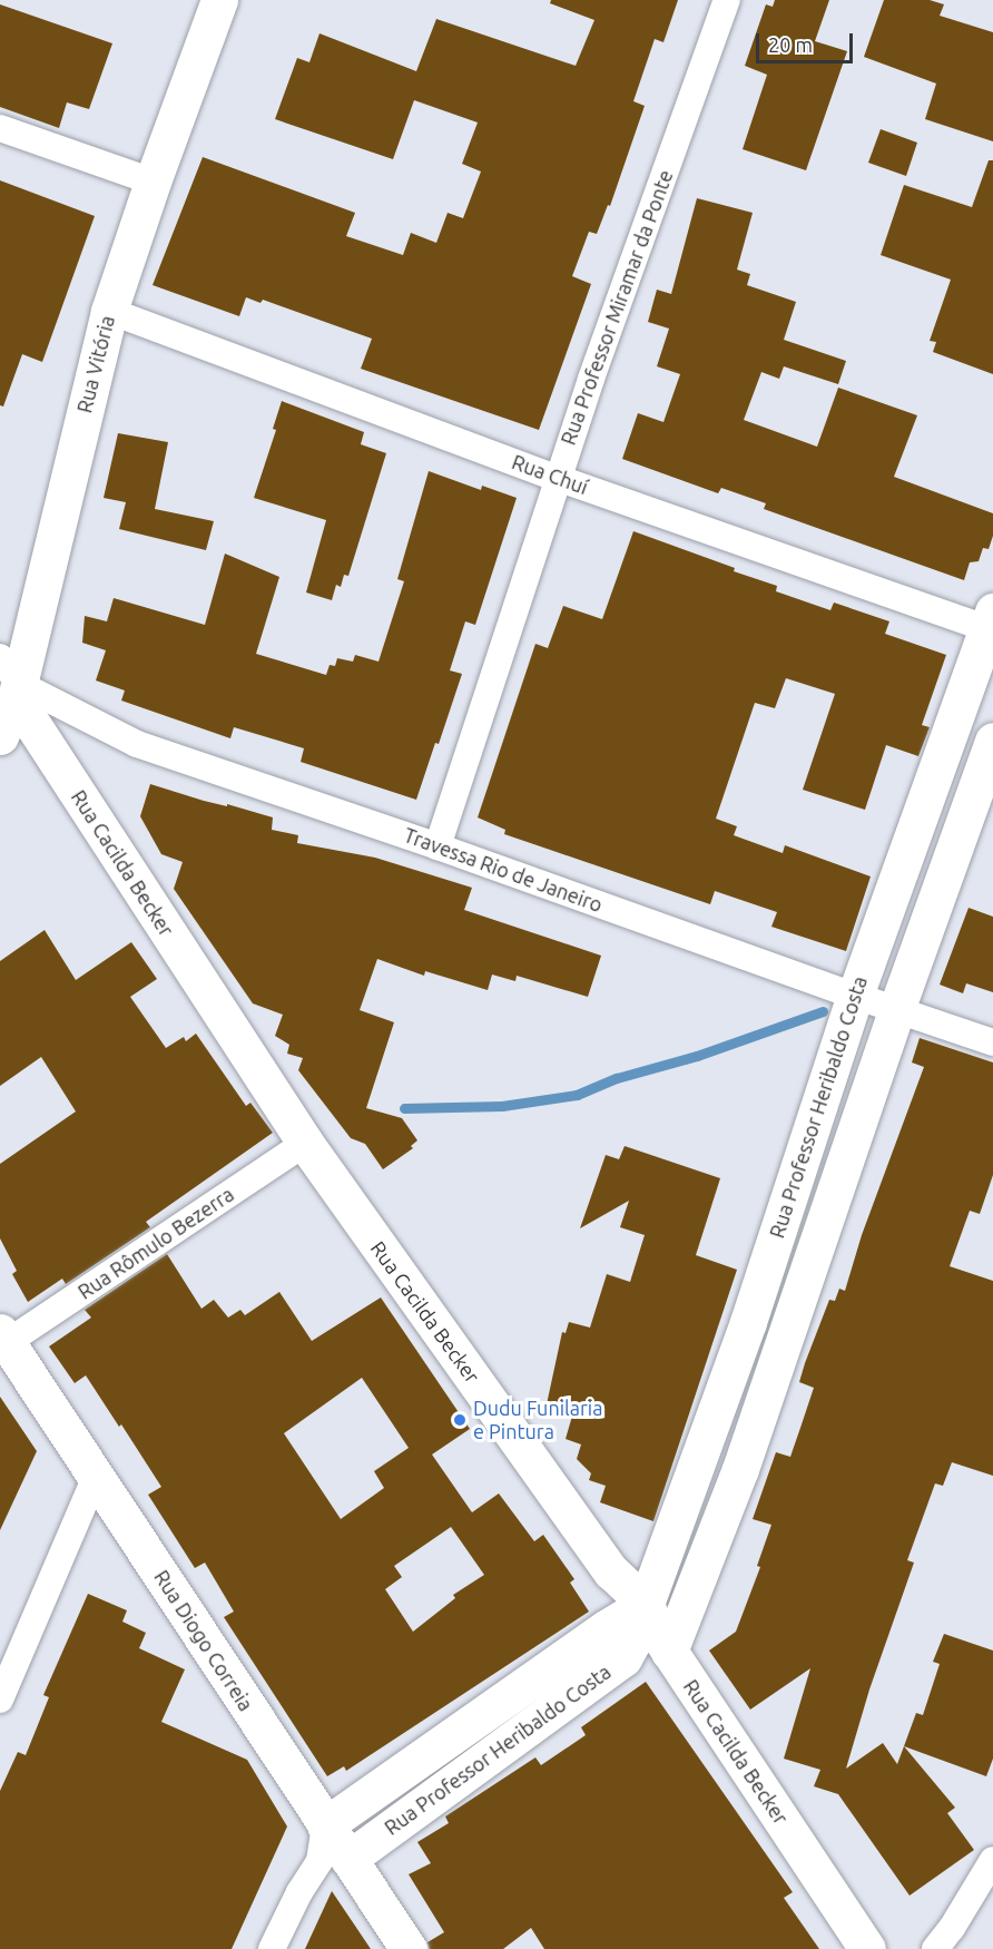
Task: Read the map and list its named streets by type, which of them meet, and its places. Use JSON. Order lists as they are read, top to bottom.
{
  "streets": {
    "main road": [
      "Rua Vitória",
      "Rua Cacilda Becker",
      "Rua Professor Heribaldo Costa",
      "Rua Diogo Correia"
    ],
    "street": [
      "Rua Professor Miramar da Ponte",
      "Rua Chuí",
      "Travessa Rio de Janeiro",
      "Rua Rômulo Bezerra"
    ]
  },
  "crossings": [
    ["Rua Professor Miramar da Ponte", "Rua Chuí"],
    ["Rua Professor Miramar da Ponte", "Travessa Rio de Janeiro"],
    ["Rua Vitória", "Rua Chuí"],
    ["Rua Vitória", "Rua Cacilda Becker"],
    ["Rua Vitória", "Travessa Rio de Janeiro"],
    ["Rua Chuí", "Rua Professor Heribaldo Costa"],
    ["Rua Cacilda Becker", "Travessa Rio de Janeiro"],
    ["Rua Cacilda Becker", "Rua Professor Heribaldo Costa"],
    ["Rua Cacilda Becker", "Rua Rômulo Bezerra"],
    ["Travessa Rio de Janeiro", "Rua Professor Heribaldo Costa"],
    ["Rua Professor Heribaldo Costa", "Rua Diogo Correia"],
    ["Rua Rômulo Bezerra", "Rua Diogo Correia"]
  ],
  "places": ["Dudu Funilaria e Pintura"],
  "scale_bar": "20 m"
}
